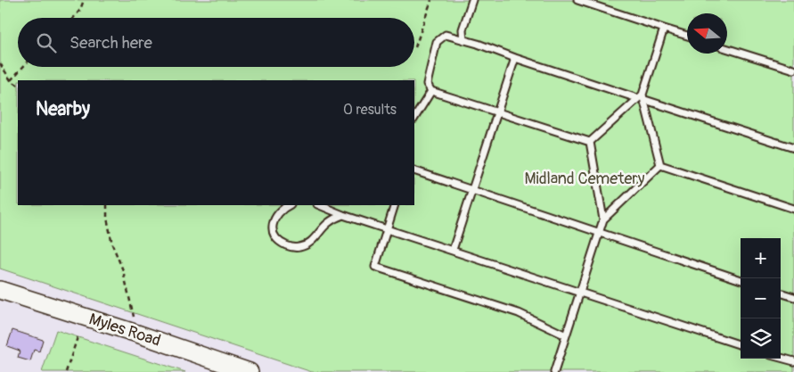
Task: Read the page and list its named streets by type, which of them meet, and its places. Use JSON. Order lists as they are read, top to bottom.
{
  "streets": {
    "street": ["Myles Road"]
  },
  "parks": ["Midland Cemetery"],
  "north": "left",
  "page": {
    "search": "Search here",
    "heading": ["Nearby", "0 results"],
    "map_buttons": ["+", "−"]
  }
}
